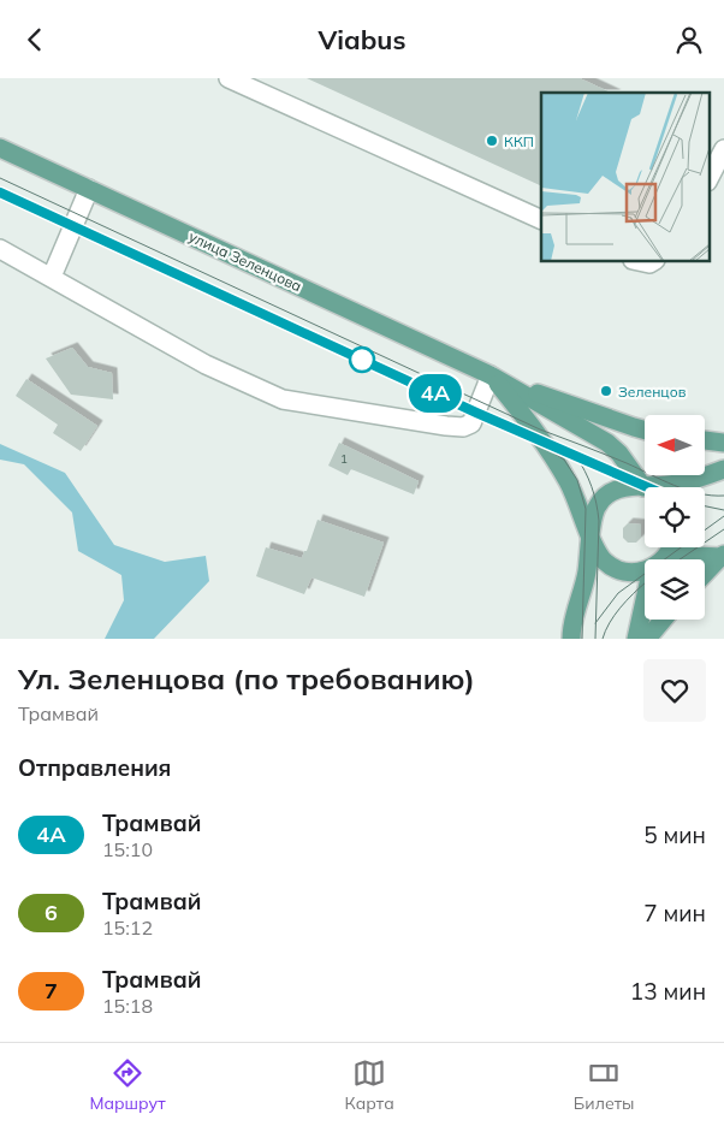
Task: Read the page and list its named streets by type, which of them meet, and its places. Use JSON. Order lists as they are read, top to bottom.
{
  "streets": {
    "main road": ["улица Зеленцова"]
  },
  "places": ["ККП", "Зеленцов"],
  "lines": ["tram line 4А"],
  "house_numbers": ["1"],
  "north": "left",
  "page": {
    "header": "Viabus",
    "on_map": "4А",
    "heading": [
      ["Ул. Зеленцова (по требованию)", "Трамвай"],
      "Отправления"
    ],
    "list": [
      {
        "mark": "4А",
        "name": "Трамвай",
        "note": "15:10",
        "value": "5 мин"
      },
      {
        "mark": "6",
        "name": "Трамвай",
        "note": "15:12",
        "value": "7 мин"
      },
      {
        "mark": "7",
        "name": "Трамвай",
        "note": "15:18",
        "value": "13 мин"
      }
    ],
    "tabs": ["Маршрут", "Карта", "Билеты"]
  }
}
